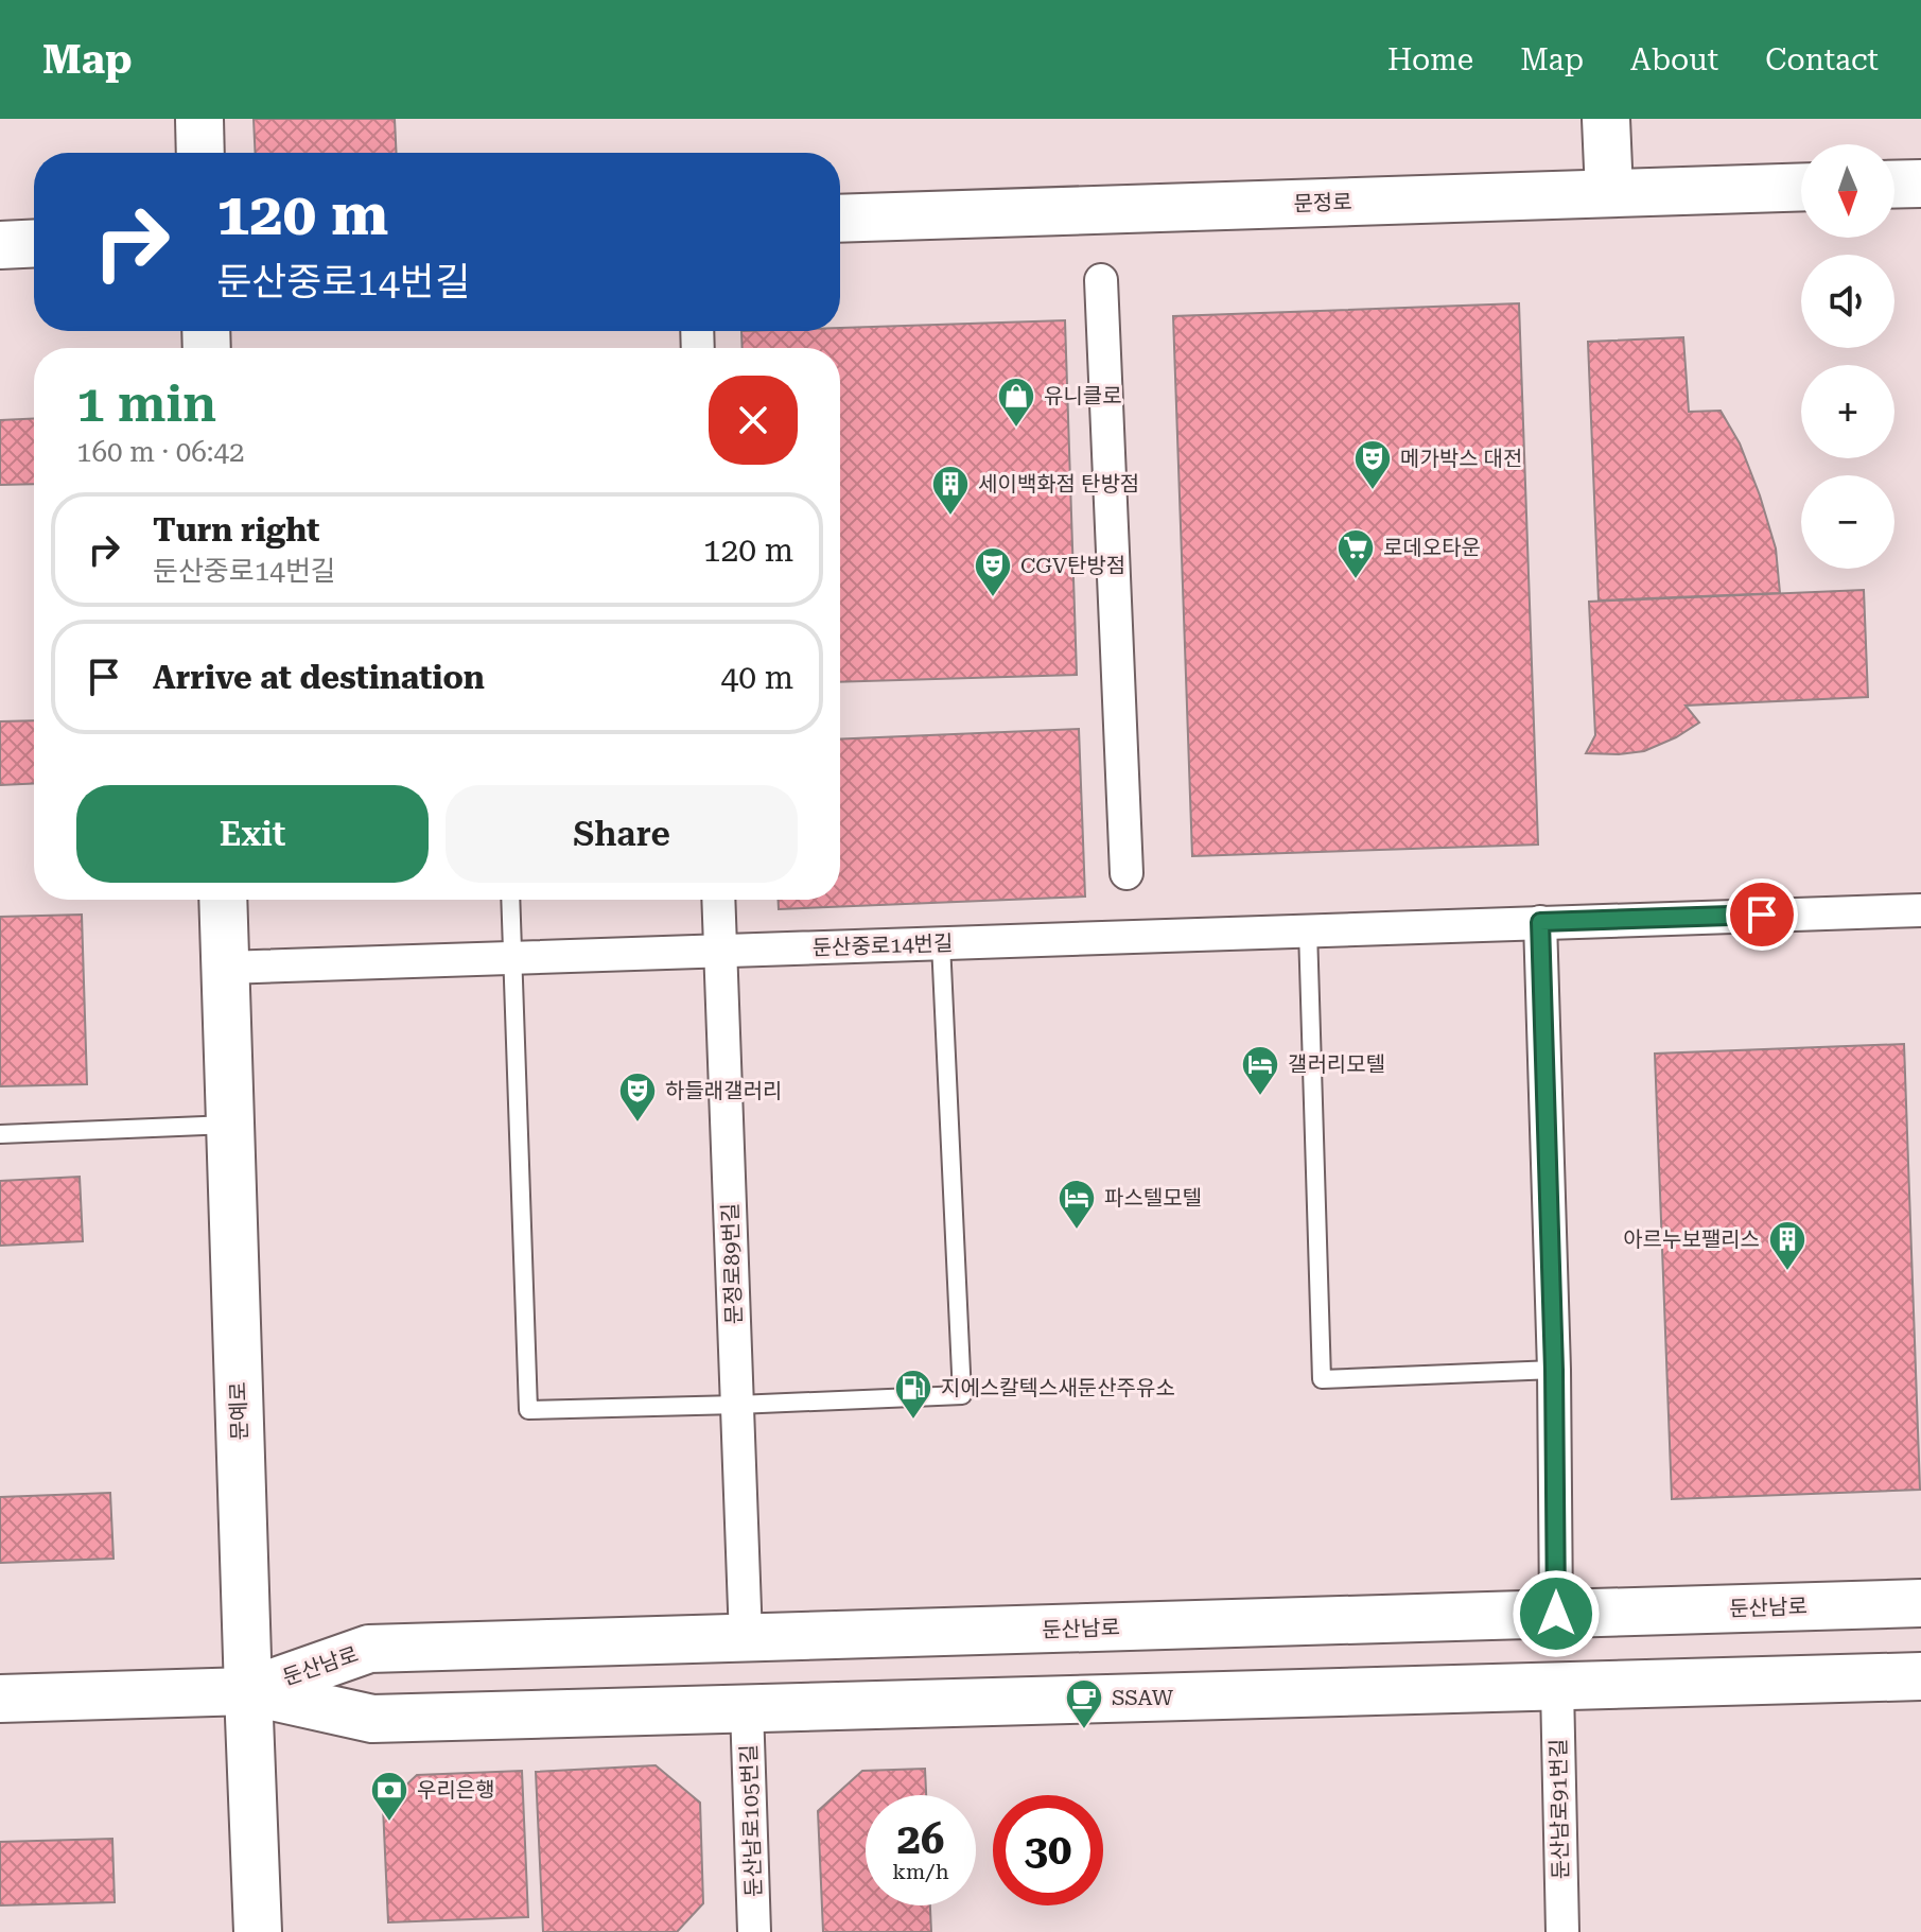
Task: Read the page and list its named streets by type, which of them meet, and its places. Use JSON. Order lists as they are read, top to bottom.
{
  "streets": {
    "main road": ["문정로", "문예로", "둔산남로"],
    "street": [
      "둔산중로14번길",
      "문정로89번길",
      "둔산남로91번길",
      "둔산남로105번길"
    ]
  },
  "crossings": [
    ["둔산중로14번길", "문정로89번길"],
    ["둔산중로14번길", "문예로"],
    ["문정로89번길", "둔산남로"],
    ["문예로", "둔산남로"],
    ["둔산남로", "둔산남로91번길"],
    ["둔산남로", "둔산남로105번길"]
  ],
  "places": {
    "shop": ["유니클로"],
    "theatre": ["메가박스 대전", "CGV탄방점", "하들래갤러리"],
    "building": ["세이백화점 탄방점", "아르누보팰리스"],
    "supermarket": ["로데오타운"],
    "hotel": ["갤러리모텔", "파스텔모텔"],
    "fuel station": ["지에스칼텍스새둔산주유소"],
    "cafe": ["SSAW"],
    "bank": ["우리은행"]
  },
  "north": "bottom",
  "page": {
    "header": "Map",
    "nav": [
      "Home",
      "Map",
      "About",
      "Contact"
    ],
    "map_buttons": ["+", "−"],
    "turn": ["120 m", "둔산중로14번길"],
    "heading": ["1 min", "160 m · 06:42"],
    "list": [
      {
        "name": "Turn right",
        "note": "둔산중로14번길",
        "value": "120 m"
      },
      {
        "name": "Arrive at destination",
        "value": "40 m"
      }
    ],
    "buttons": ["Exit", "Share"],
    "speed": "26 km/h",
    "limit": "30"
  }
}
